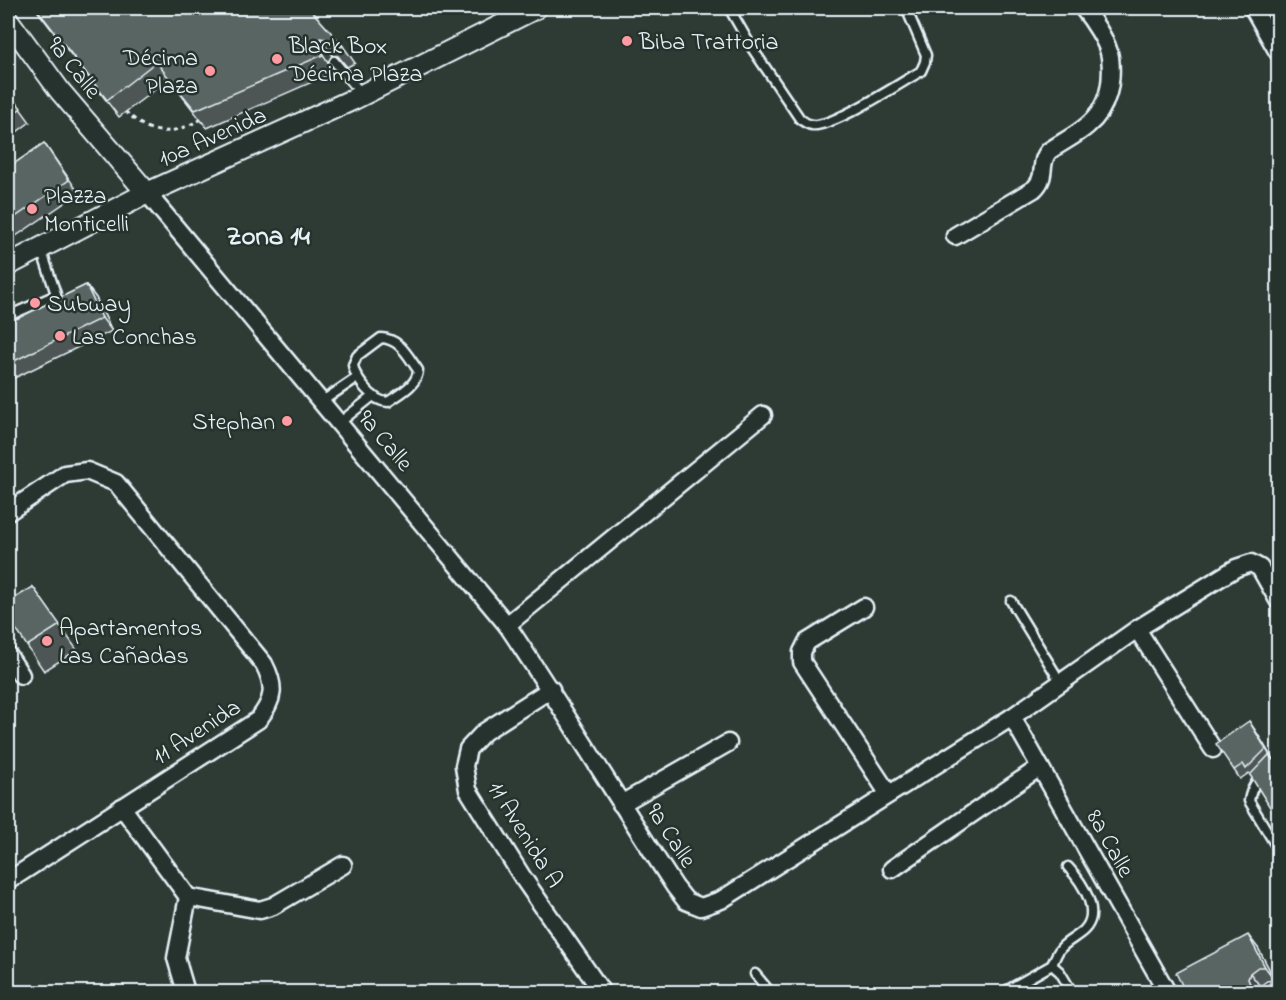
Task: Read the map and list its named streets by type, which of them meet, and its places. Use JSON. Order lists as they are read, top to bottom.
{
  "streets": {
    "street": [
      "9a Calle",
      "10a Avenida",
      "11 Avenida",
      "11 Avenida A",
      "8a Calle"
    ]
  },
  "crossings": [
    ["9a Calle", "10a Avenida"],
    ["9a Calle", "11 Avenida A"]
  ],
  "districts": ["Zona 14"],
  "places": [
    "Biba Trattoria",
    "Black Box Décima Plaza",
    "Décima Plaza",
    "Plazza Monticelli",
    "Subway",
    "Las Conchas",
    "Stephan",
    "Apartamentos Las Cañadas"
  ]
}
